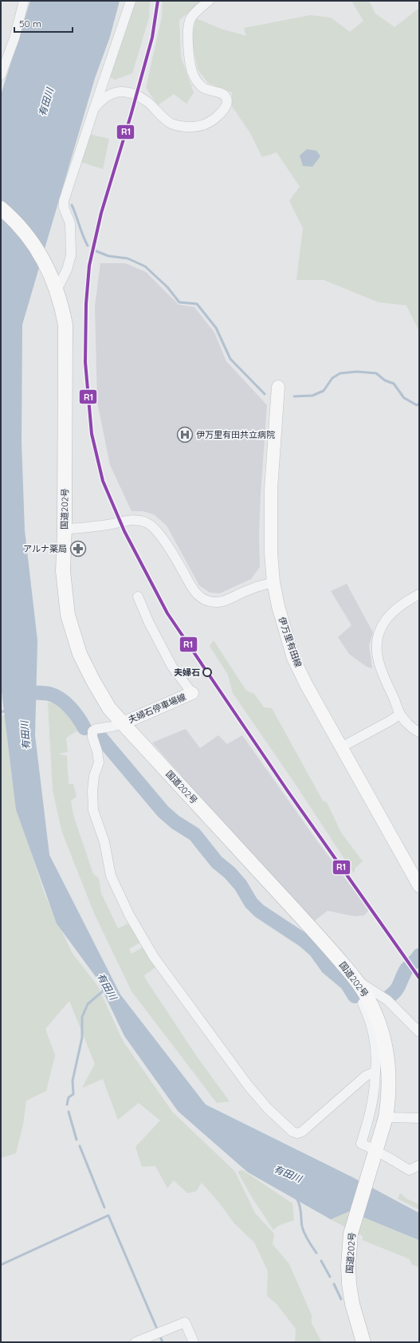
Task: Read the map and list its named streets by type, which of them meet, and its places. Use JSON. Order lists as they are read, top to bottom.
{
  "streets": {
    "highway": ["国道202号"],
    "main road": ["伊万里有田線", "夫婦石停車場線"]
  },
  "crossings": [
    ["国道202号", "夫婦石停車場線"]
  ],
  "water": ["有田川"],
  "places": {
    "hospital": ["伊万里有田共立病院"],
    "pharmacy": ["アルナ薬局"],
    "other": ["夫婦石"]
  },
  "lines": ["transit line R1"],
  "scale_bar": "50 m"
}
